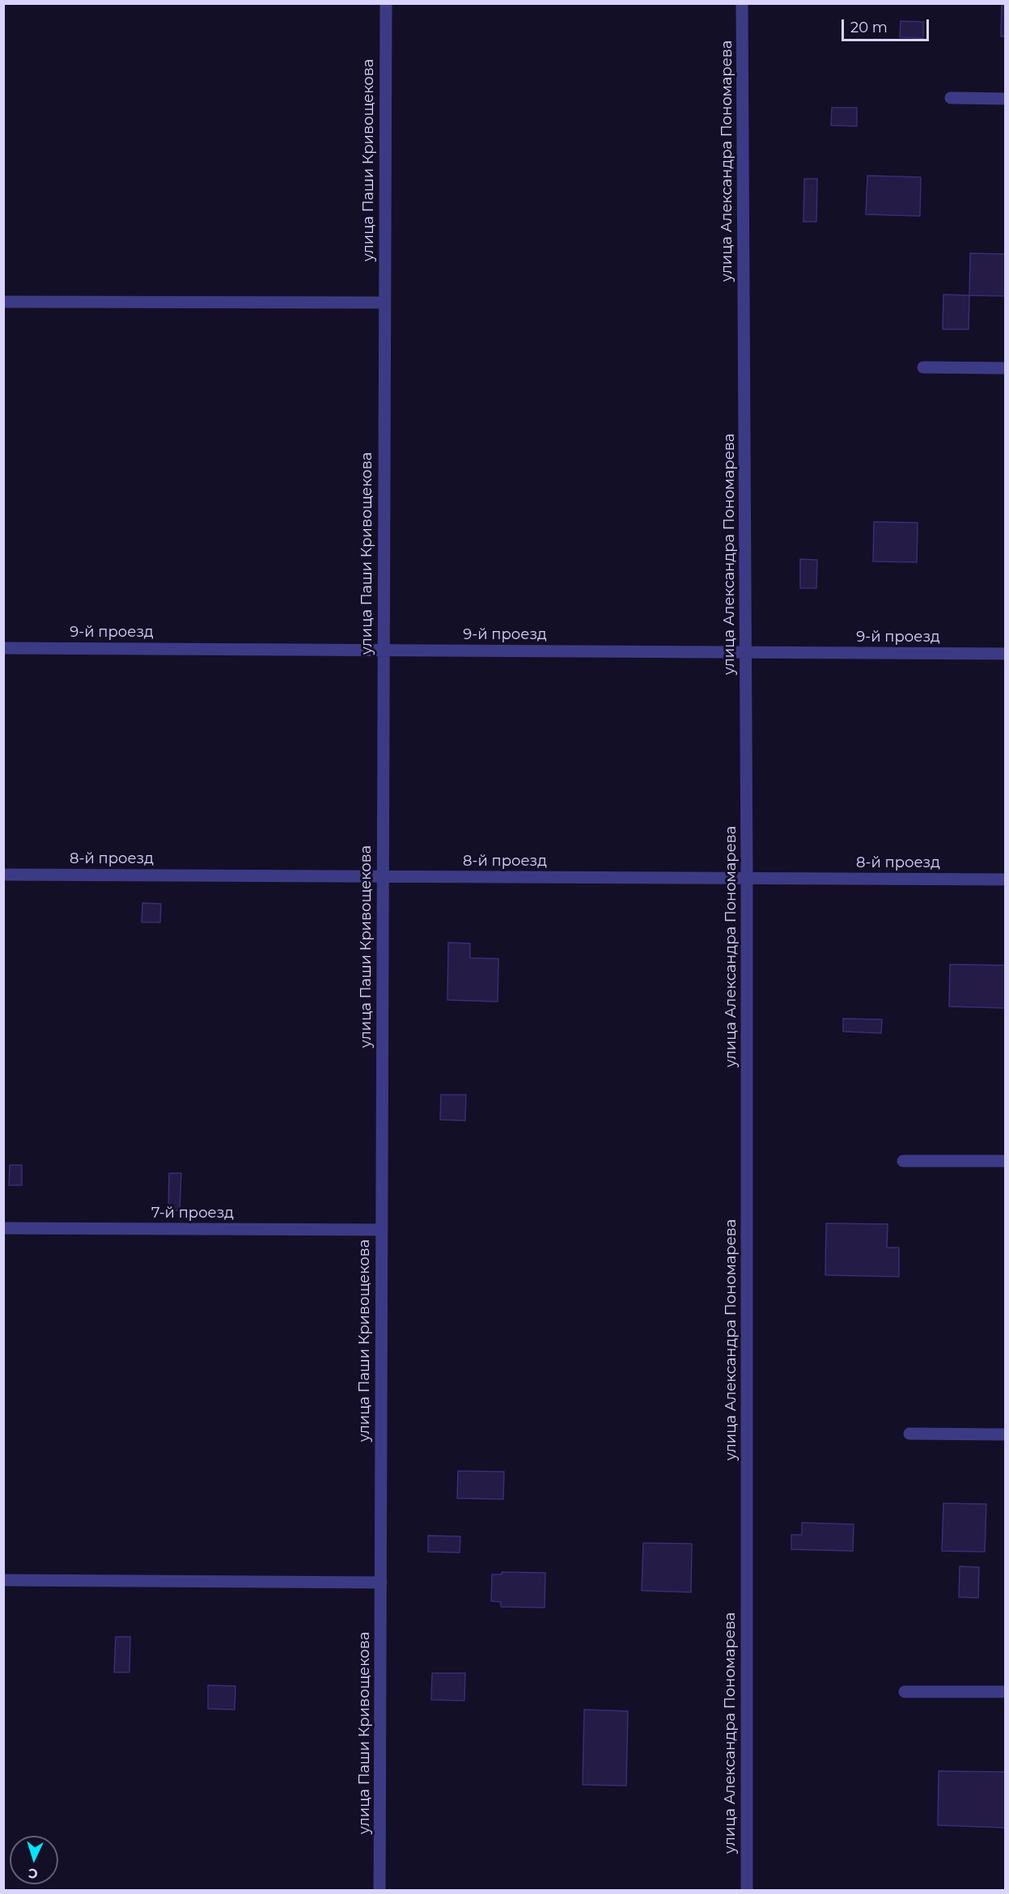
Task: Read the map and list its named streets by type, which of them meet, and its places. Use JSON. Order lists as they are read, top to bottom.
{
  "streets": {
    "street": [
      "улица Паши Кривощекова",
      "улица Александра Пономарева",
      "9-й проезд",
      "8-й проезд",
      "7-й проезд"
    ]
  },
  "crossings": [
    ["улица Паши Кривощекова", "9-й проезд"],
    ["улица Паши Кривощекова", "8-й проезд"],
    ["улица Паши Кривощекова", "7-й проезд"],
    ["улица Александра Пономарева", "9-й проезд"],
    ["улица Александра Пономарева", "8-й проезд"]
  ],
  "scale_bar": "20 m",
  "north": "bottom"
}
